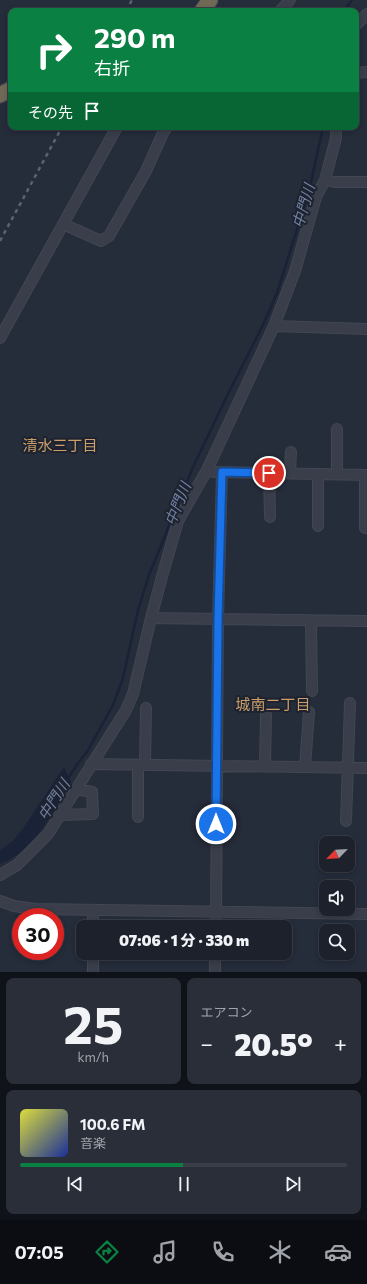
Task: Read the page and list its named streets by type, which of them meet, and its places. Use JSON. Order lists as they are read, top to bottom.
{
  "districts": ["清水三丁目", "城南二丁目"],
  "water": ["中門川"],
  "north": "bottom left",
  "page": {
    "turn": ["290 m", "右折"],
    "then": "その先",
    "limit": "30",
    "trip": "07:06 · 1 分 · 330 m",
    "tile": [
      ["25", "km/h"],
      "エアコン"
    ],
    "heat": ["−", "20.5°", "+"],
    "song": ["100.6 FM", "音楽"],
    "tabs": "07:05"
  }
}
